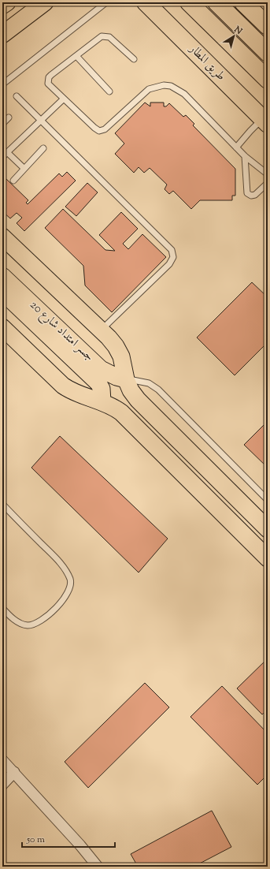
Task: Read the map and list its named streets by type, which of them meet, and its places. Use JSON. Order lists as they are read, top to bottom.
{
  "streets": {
    "highway": ["طريق المطار"],
    "main road": ["جسر امتداد شارع 20"]
  },
  "scale_bar": "50 m",
  "north": "top right"
}
